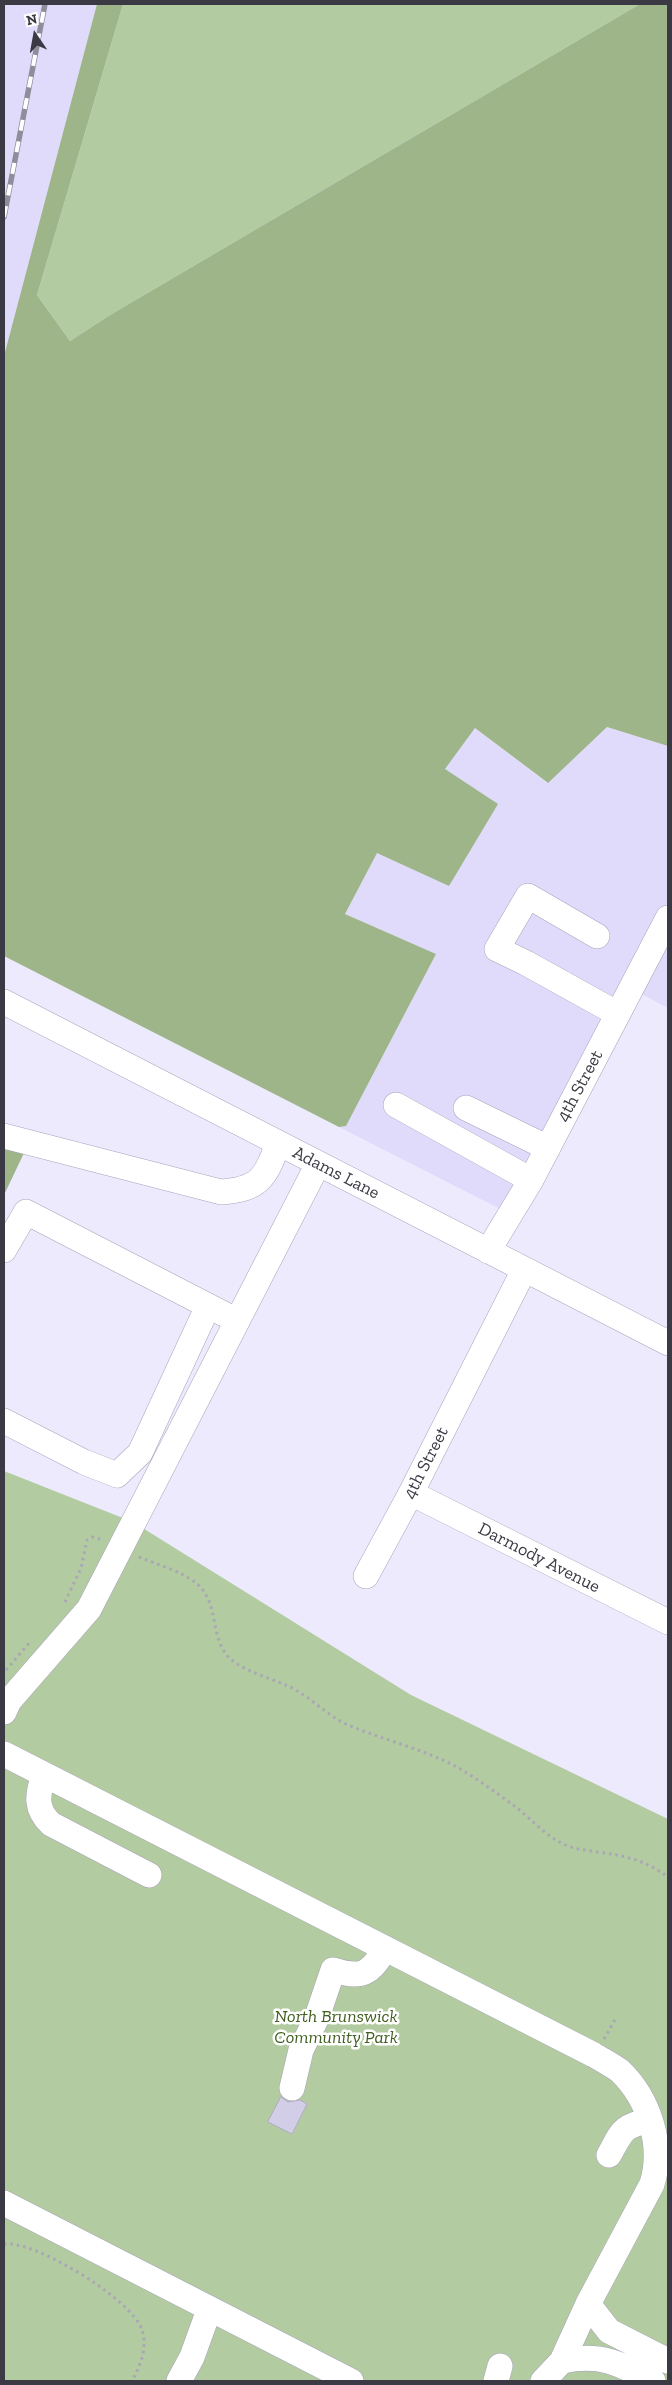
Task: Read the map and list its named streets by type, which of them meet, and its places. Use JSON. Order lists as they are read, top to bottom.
{
  "streets": {
    "street": ["4th Street", "Adams Lane", "Darmody Avenue"]
  },
  "crossings": [
    ["4th Street", "Adams Lane"],
    ["4th Street", "Darmody Avenue"]
  ],
  "parks": ["North Brunswick Community Park"],
  "north": "top"
}
